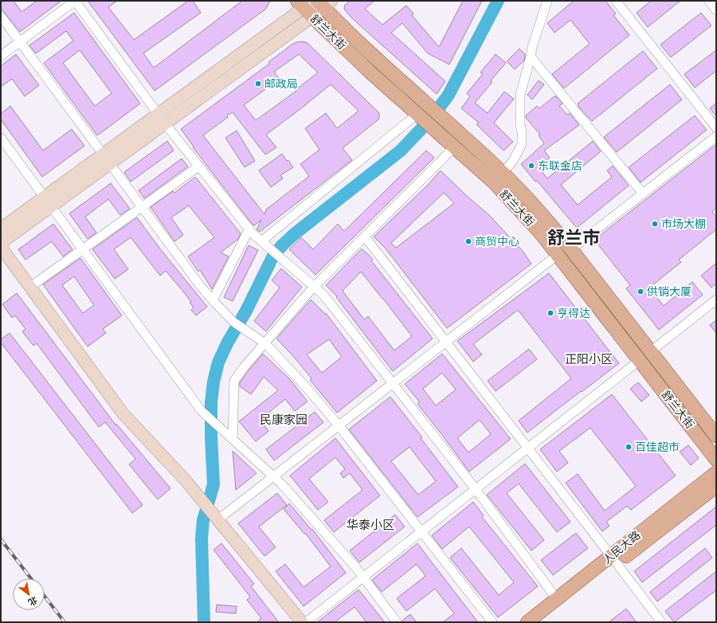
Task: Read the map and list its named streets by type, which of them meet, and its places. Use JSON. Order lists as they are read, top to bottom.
{
  "streets": {
    "main road": ["舒兰大街", "人民大路"]
  },
  "districts": [
    "舒兰市",
    "正阳小区",
    "民康家园",
    "华泰小区"
  ],
  "places": [
    "邮政局",
    "东联金店",
    "市场大棚",
    "商贸中心",
    "供销大厦",
    "亨得达",
    "百佳超市"
  ],
  "north": "bottom right"
}
